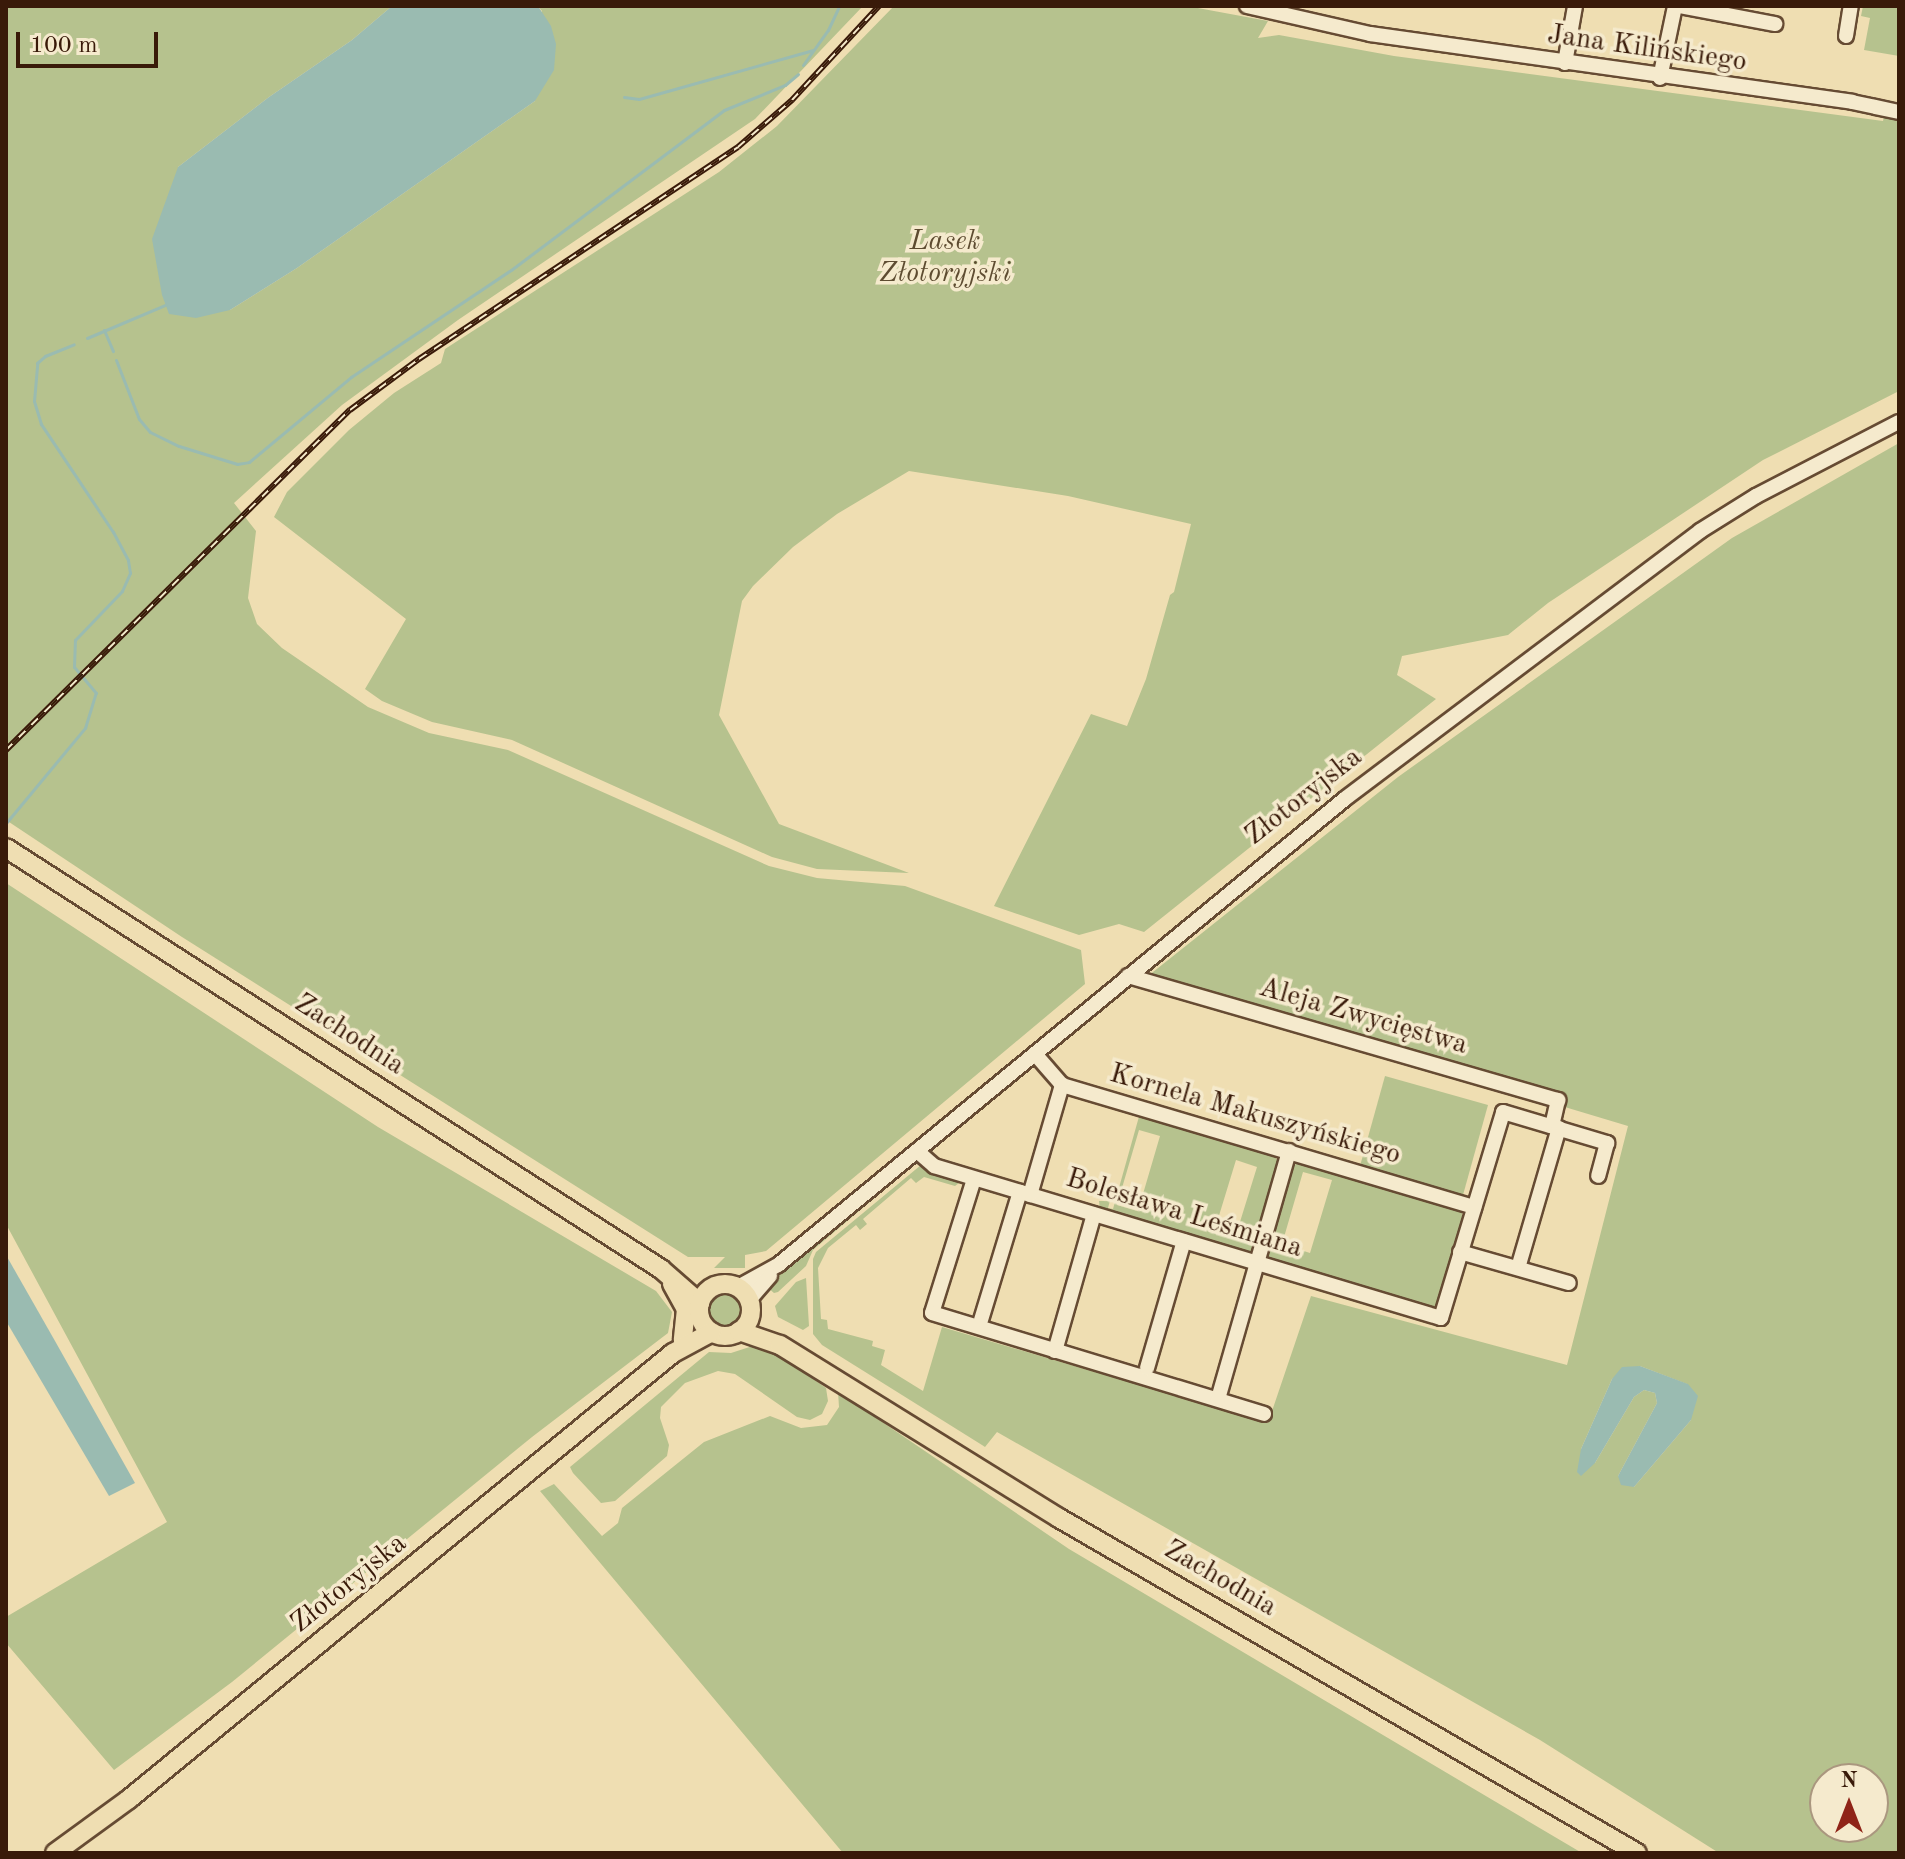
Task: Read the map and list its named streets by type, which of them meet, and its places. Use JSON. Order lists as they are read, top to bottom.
{
  "streets": {
    "main road": ["Złotoryjska", "Zachodnia"],
    "street": [
      "Jana Kilińskiego",
      "Aleja Zwycięstwa",
      "Kornela Makuszyńskiego",
      "Bolesława Leśmiana"
    ]
  },
  "crossings": [
    ["Złotoryjska", "Aleja Zwycięstwa"],
    ["Złotoryjska", "Zachodnia"],
    ["Złotoryjska", "Bolesława Leśmiana"]
  ],
  "parks": ["Lasek Złotoryjski"],
  "scale_bar": "100 m",
  "north": "top"
}
